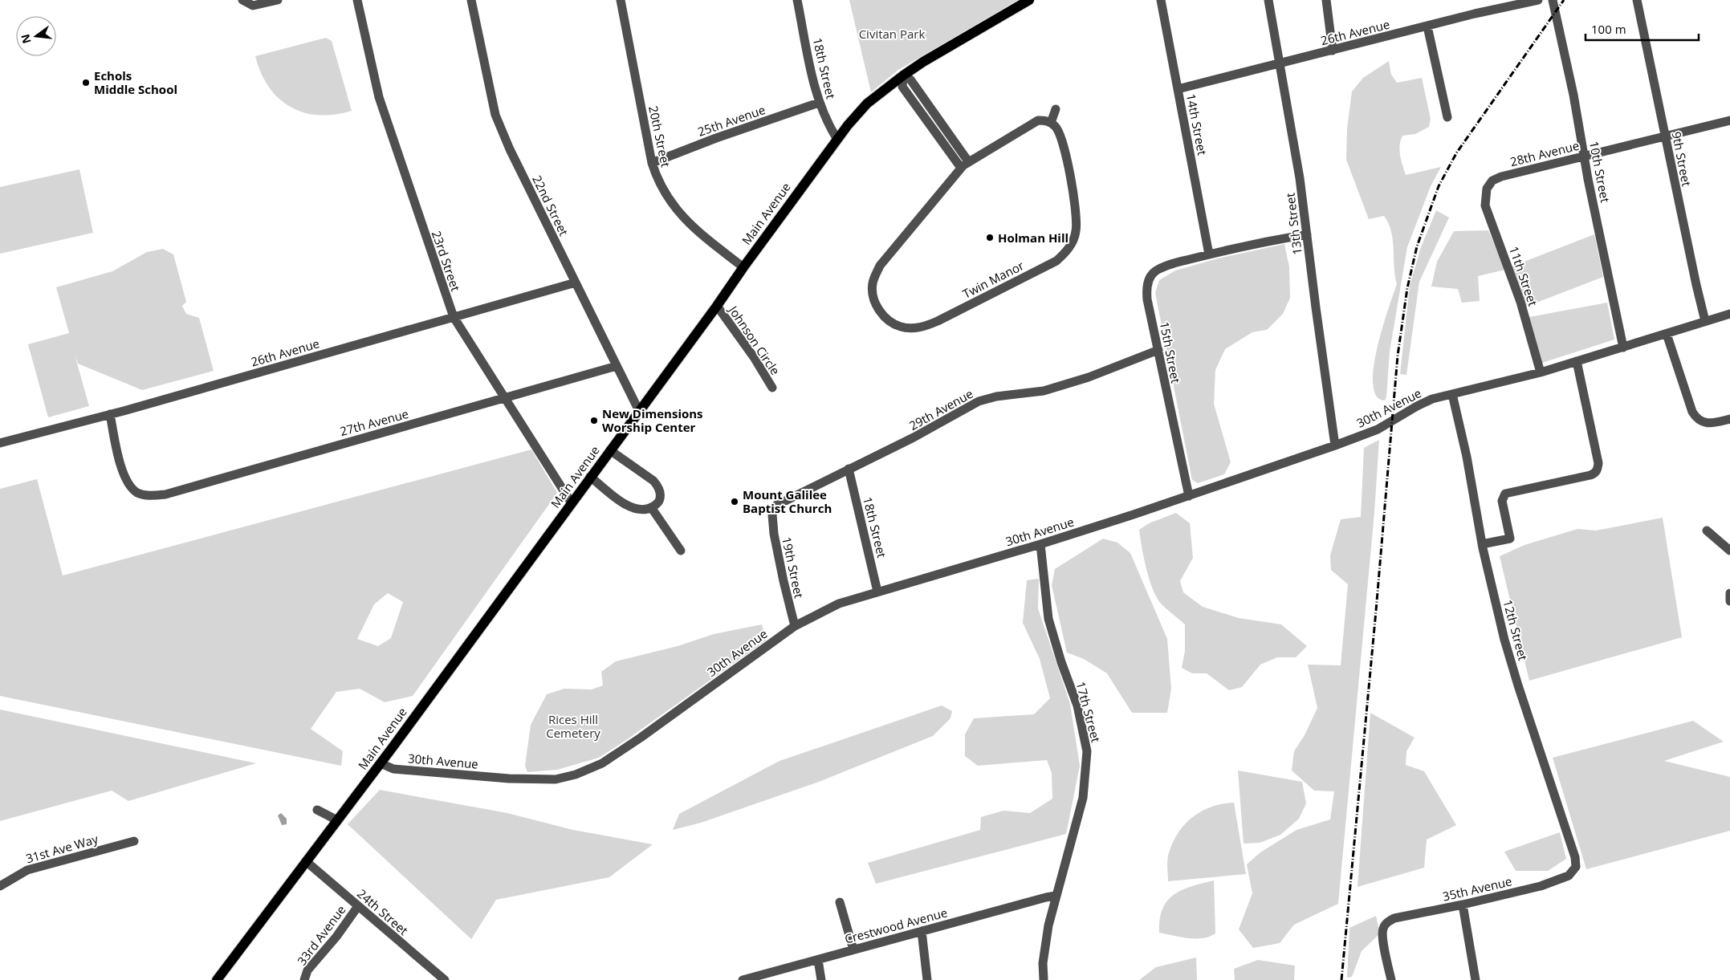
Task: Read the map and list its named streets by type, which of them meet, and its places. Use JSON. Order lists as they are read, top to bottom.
{
  "streets": {
    "main road": ["Main Avenue"],
    "street": [
      "26th Avenue",
      "18th Street",
      "25th Avenue",
      "14th Street",
      "20th Street",
      "28th Avenue",
      "9th Street",
      "10th Street",
      "22nd Street",
      "13th Street",
      "23rd Street",
      "11th Street",
      "Twin Manor",
      "Johnson Circle",
      "15th Street",
      "30th Avenue",
      "29th Avenue",
      "27th Avenue",
      "19th Street",
      "12th Street",
      "17th Street",
      "31st Ave Way",
      "35th Avenue",
      "24th Street",
      "Crestwood Avenue",
      "33rd Avenue"
    ]
  },
  "crossings": [
    ["26th Avenue", "14th Street"],
    ["26th Avenue", "22nd Street"],
    ["26th Avenue", "13th Street"],
    ["26th Avenue", "23rd Street"],
    ["26th Avenue", "27th Avenue"],
    ["18th Street", "25th Avenue"],
    ["18th Street", "Main Avenue"],
    ["18th Street", "30th Avenue"],
    ["18th Street", "29th Avenue"],
    ["25th Avenue", "20th Street"],
    ["14th Street", "15th Street"],
    ["20th Street", "Main Avenue"],
    ["28th Avenue", "9th Street"],
    ["28th Avenue", "10th Street"],
    ["28th Avenue", "11th Street"],
    ["9th Street", "30th Avenue"],
    ["10th Street", "30th Avenue"],
    ["22nd Street", "Main Avenue"],
    ["22nd Street", "27th Avenue"],
    ["Main Avenue", "23rd Street"],
    ["Main Avenue", "Johnson Circle"],
    ["Main Avenue", "30th Avenue"],
    ["Main Avenue", "24th Street"],
    ["13th Street", "30th Avenue"],
    ["23rd Street", "27th Avenue"],
    ["11th Street", "30th Avenue"],
    ["15th Street", "30th Avenue"],
    ["15th Street", "29th Avenue"],
    ["30th Avenue", "19th Street"],
    ["30th Avenue", "12th Street"],
    ["30th Avenue", "17th Street"],
    ["29th Avenue", "19th Street"],
    ["12th Street", "35th Avenue"],
    ["17th Street", "Crestwood Avenue"],
    ["24th Street", "33rd Avenue"]
  ],
  "parks": ["Civitan Park", "Rices Hill Cemetery"],
  "places": [
    "Echols Middle School",
    "Holman Hill",
    "New Dimensions Worship Center",
    "Mount Galilee Baptist Church"
  ],
  "scale_bar": "100 m",
  "north": "left"
}
